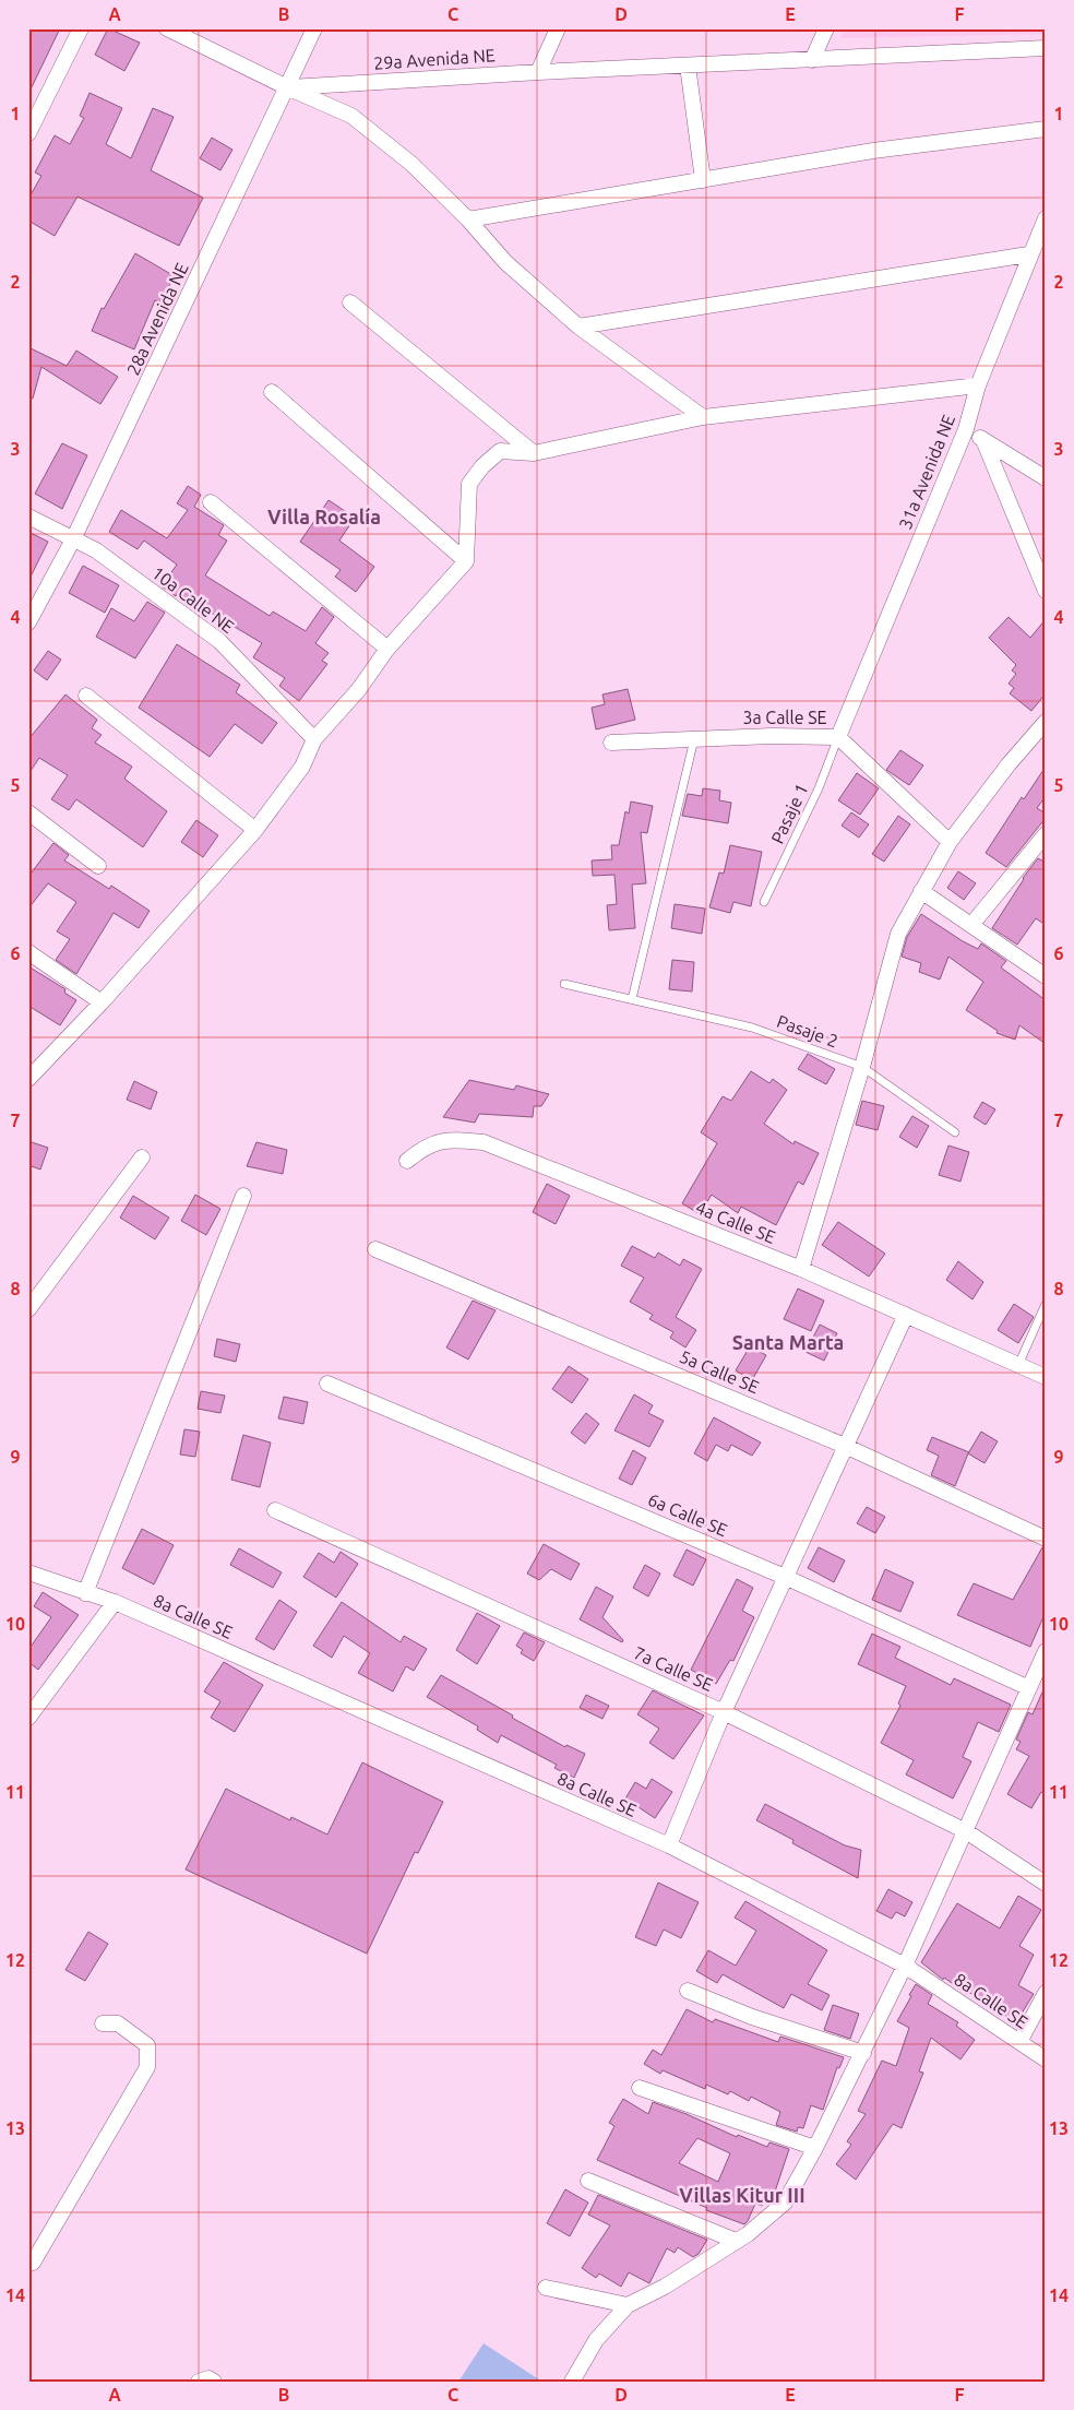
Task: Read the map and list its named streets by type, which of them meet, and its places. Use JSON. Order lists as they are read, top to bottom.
{
  "streets": {
    "street": [
      "29a Avenida NE",
      "28a Avenida NE",
      "31a Avenida NE",
      "10a Calle NE",
      "3a Calle SE",
      "4a Calle SE",
      "5a Calle SE",
      "6a Calle SE",
      "8a Calle SE",
      "7a Calle SE"
    ],
    "lane": ["Pasaje 1", "Pasaje 2"]
  },
  "crossings": [
    ["29a Avenida NE", "28a Avenida NE"],
    ["28a Avenida NE", "10a Calle NE"],
    ["31a Avenida NE", "3a Calle SE"],
    ["31a Avenida NE", "Pasaje 1"],
    ["3a Calle SE", "Pasaje 1"]
  ],
  "districts": ["Villa Rosalía", "Santa Marta", "Villas Kitur III"],
  "grid": {
    "columns": [
      "A",
      "B",
      "C",
      "D",
      "E",
      "F"
    ],
    "rows": [
      "1",
      "2",
      "3",
      "4",
      "5",
      "6",
      "7",
      "8",
      "9",
      "10",
      "11",
      "12",
      "13",
      "14"
    ]
  }
}
